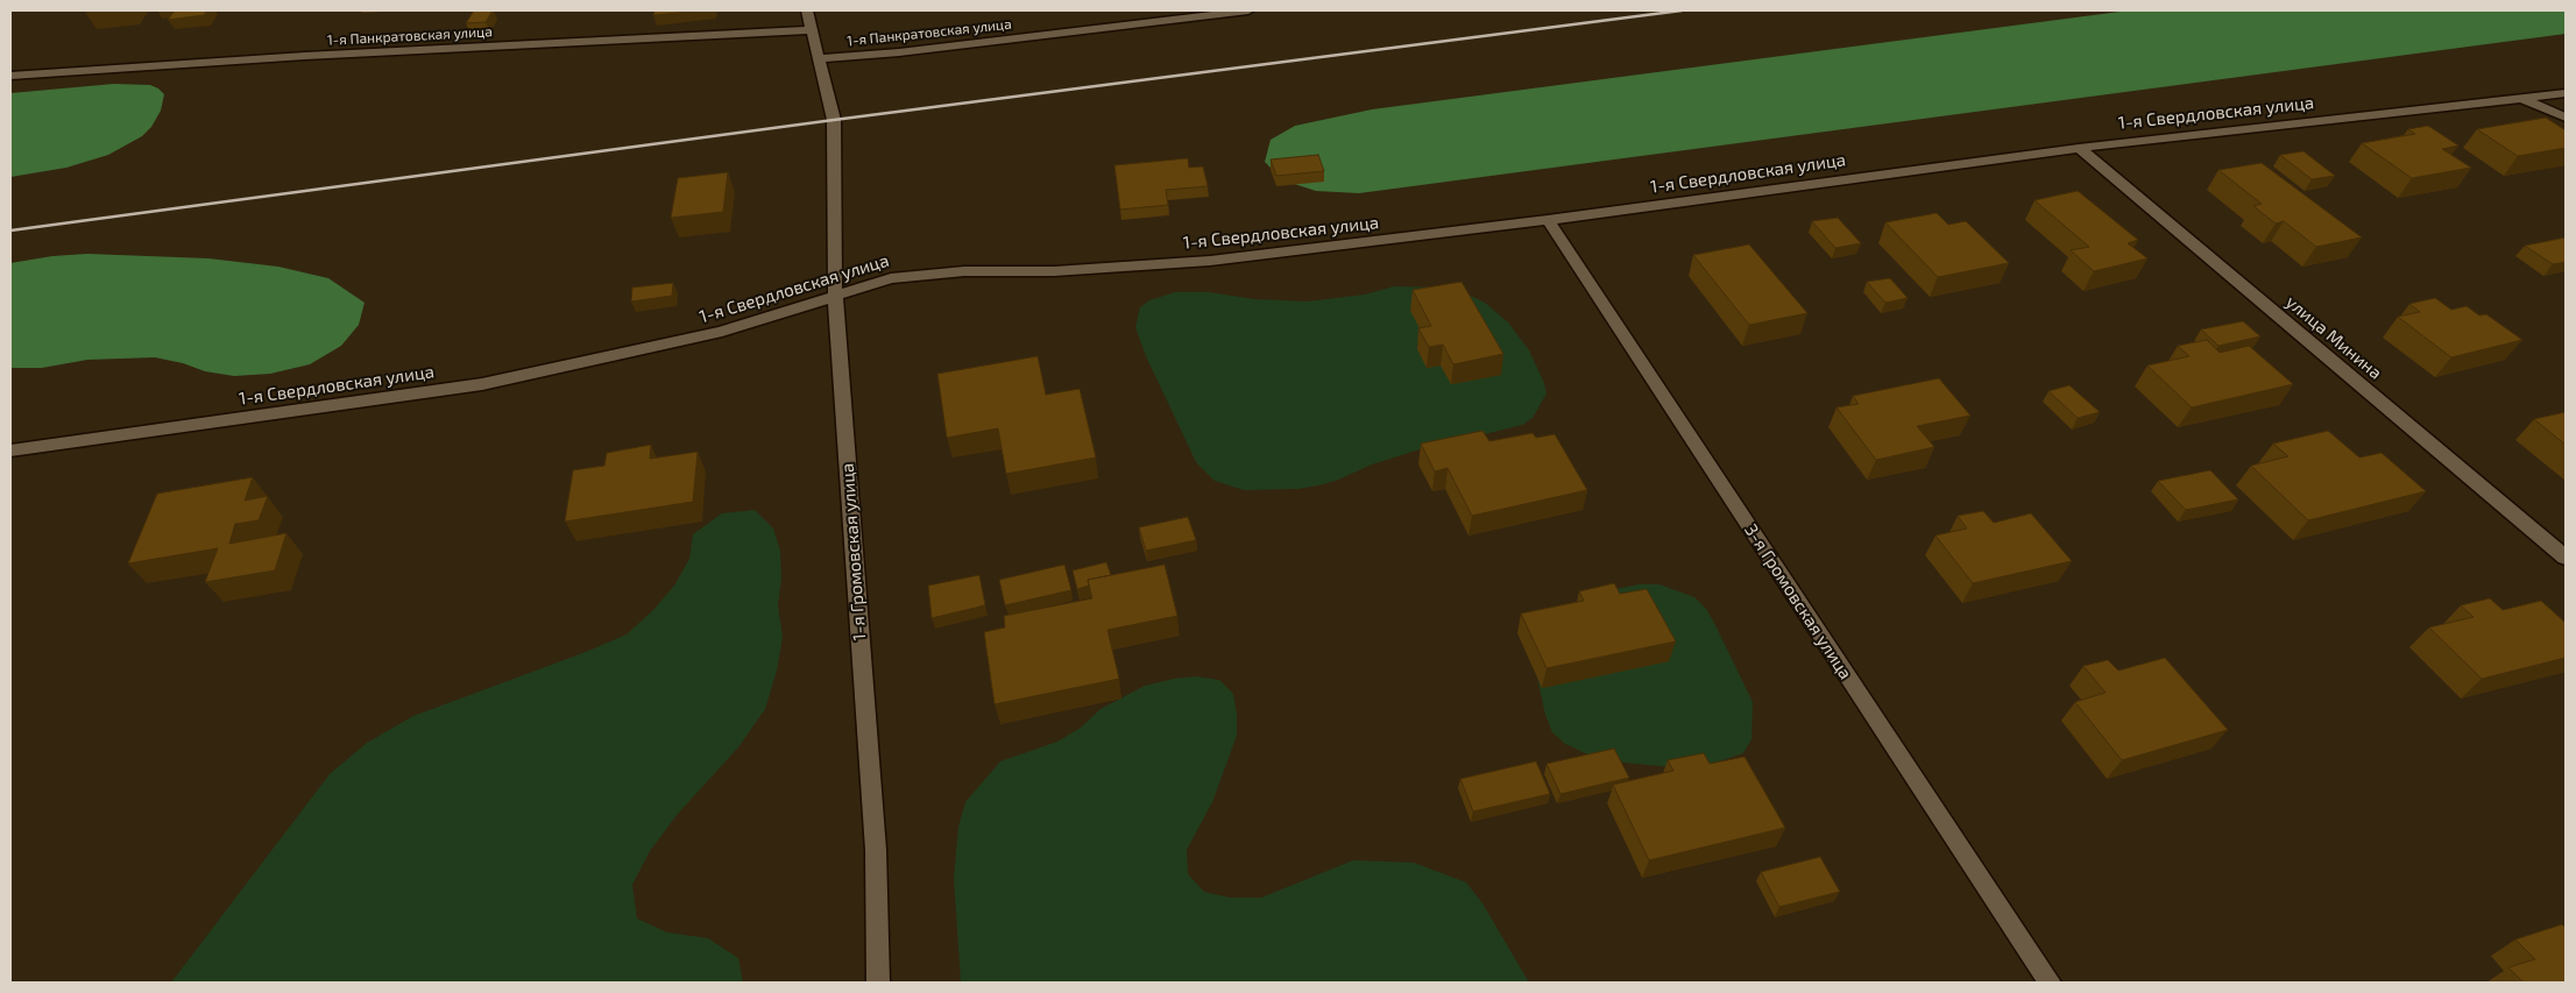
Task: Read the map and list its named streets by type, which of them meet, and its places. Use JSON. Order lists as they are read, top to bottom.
{
  "streets": {
    "street": [
      "1-я Панкратовская улица",
      "1-я Свердловская улица",
      "улица Минина",
      "1-я Громовская улица",
      "3-я Громовская улица"
    ]
  },
  "crossings": [
    ["1-я Панкратовская улица", "1-я Громовская улица"],
    ["1-я Свердловская улица", "улица Минина"],
    ["1-я Свердловская улица", "1-я Громовская улица"],
    ["1-я Свердловская улица", "3-я Громовская улица"]
  ]
}
